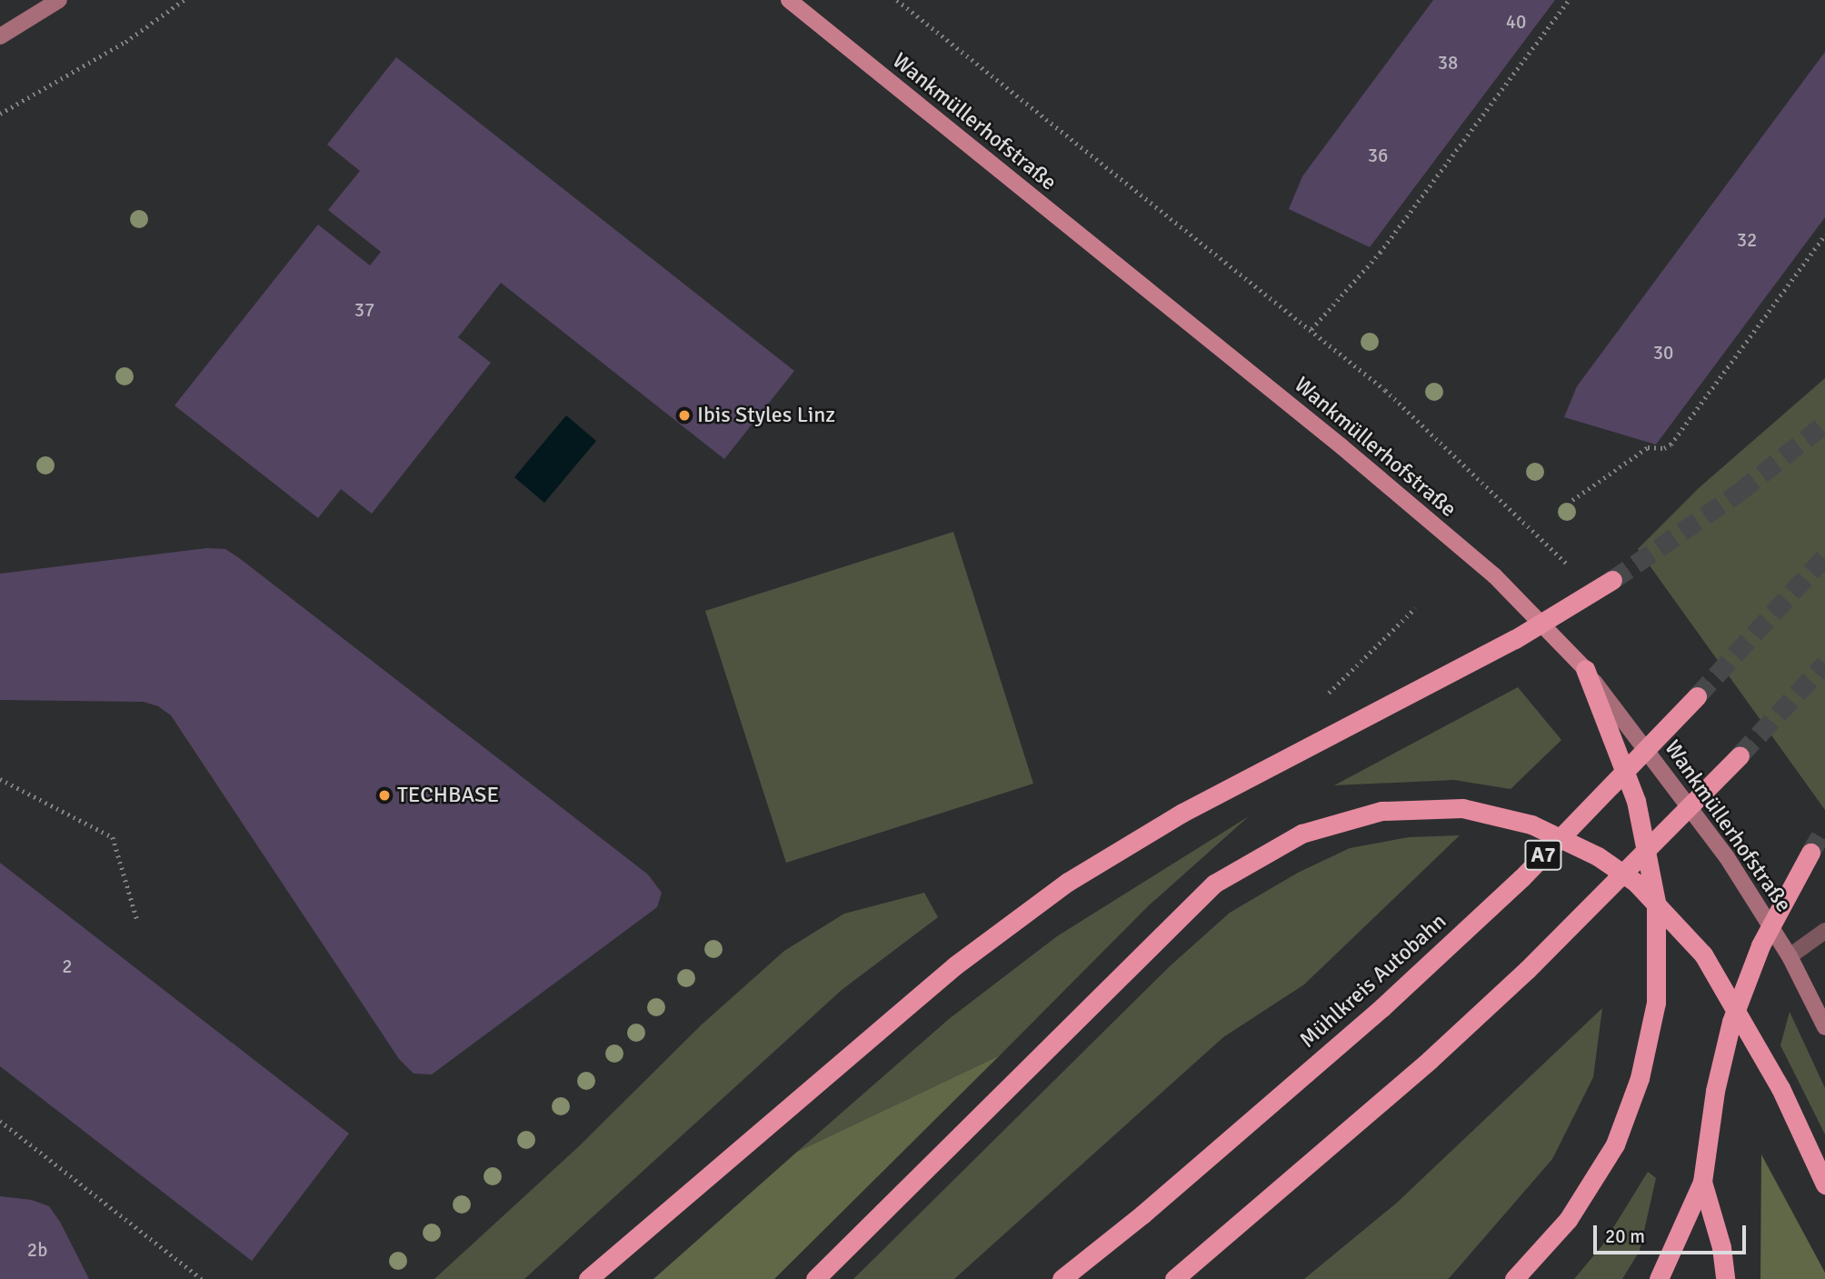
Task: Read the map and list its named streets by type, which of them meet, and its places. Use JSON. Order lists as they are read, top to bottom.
{
  "streets": {
    "highway": ["A7", "Mühlkreis Autobahn"],
    "main road": ["Wankmüllerhofstraße"]
  },
  "places": ["Ibis Styles Linz", "TECHBASE"],
  "house_numbers": [
    "40",
    "38",
    "36",
    "32",
    "37",
    "30",
    "2",
    "2b"
  ],
  "scale_bar": "20 m"
}
